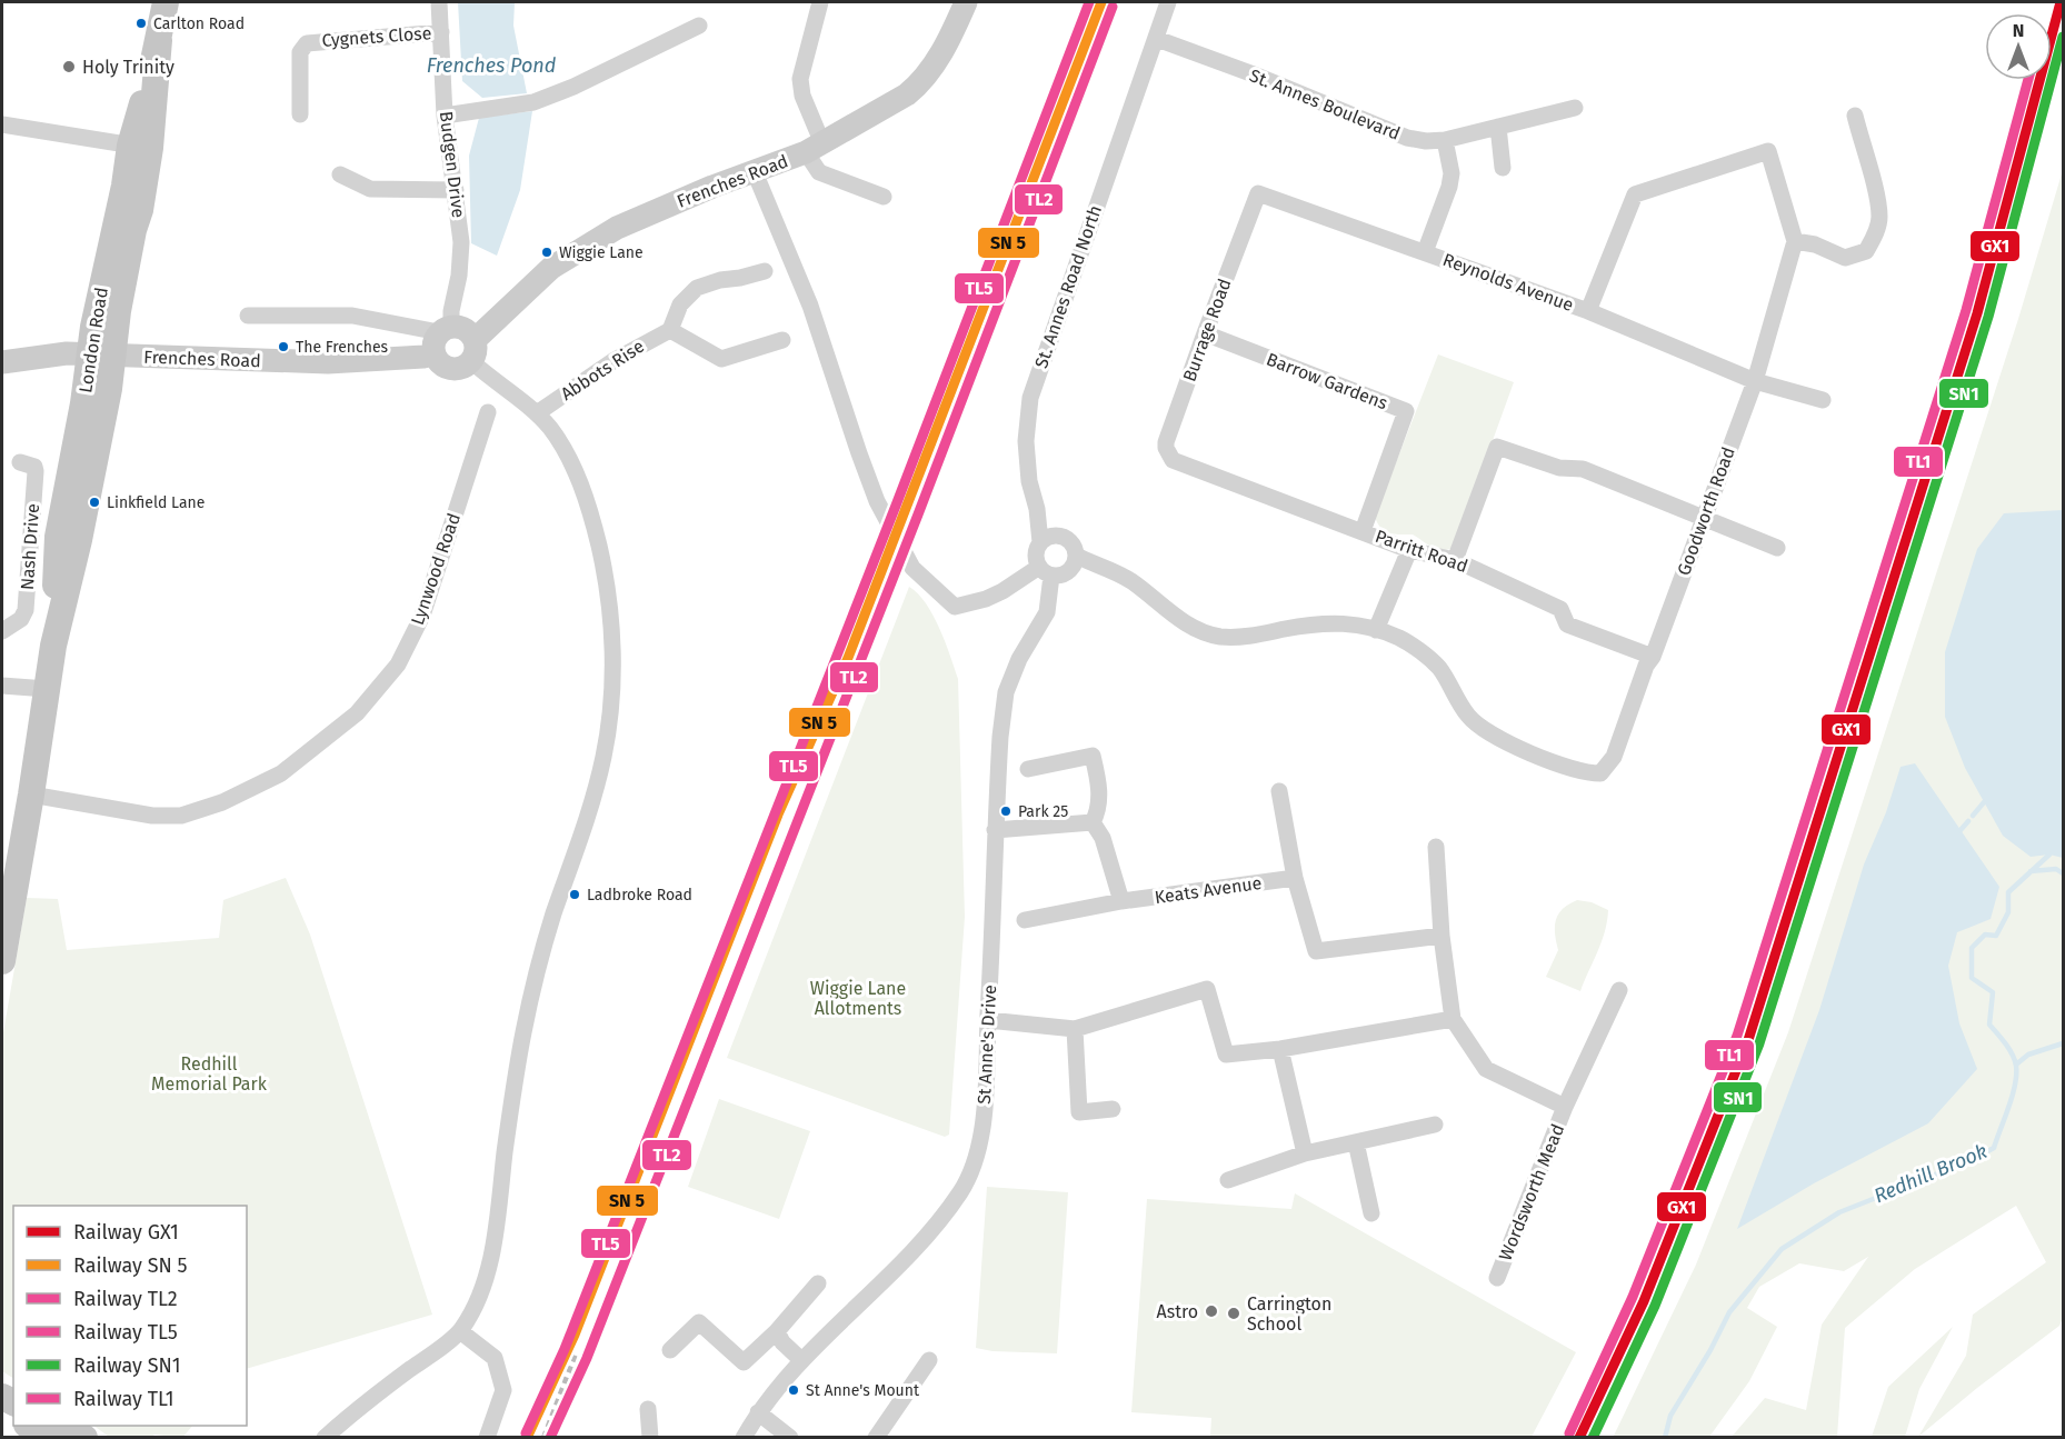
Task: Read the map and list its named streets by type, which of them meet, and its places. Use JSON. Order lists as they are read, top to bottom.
{
  "streets": {
    "main road": ["London Road"],
    "street": [
      "Cygnets Close",
      "St. Annes Boulevard",
      "Budgen Drive",
      "Frenches Road",
      "Reynolds Avenue",
      "St. Annes Road North",
      "Burrage Road",
      "Abbots Rise",
      "Barrow Gardens",
      "Goodworth Road",
      "Nash Drive",
      "Parritt Road",
      "Lynwood Road",
      "Keats Avenue",
      "St Anne's Drive",
      "Wordsworth Mead"
    ]
  },
  "crossings": [
    ["Cygnets Close", "Budgen Drive"],
    ["St. Annes Boulevard", "St. Annes Road North"],
    ["Budgen Drive", "Frenches Road"],
    ["Frenches Road", "London Road"],
    ["Reynolds Avenue", "Burrage Road"],
    ["Reynolds Avenue", "Goodworth Road"],
    ["St. Annes Road North", "St Anne's Drive"],
    ["Burrage Road", "Barrow Gardens"],
    ["Burrage Road", "Parritt Road"],
    ["London Road", "Lynwood Road"],
    ["Barrow Gardens", "Parritt Road"],
    ["Goodworth Road", "Parritt Road"]
  ],
  "water": ["Frenches Pond", "Redhill Brook"],
  "parks": ["Wiggie Lane Allotments", "Redhill Memorial Park"],
  "places": [
    "Carlton Road",
    "Holy Trinity",
    "Wiggie Lane",
    "The Frenches",
    "Linkfield Lane",
    "Park 25",
    "Ladbroke Road",
    "Astro",
    "Carrington School",
    "St Anne's Mount"
  ],
  "lines": [
    "rail line GX1",
    "rail line TL5",
    "rail line TL2",
    "rail line SN1",
    "rail line TL1"
  ],
  "legend": [
    "Railway GX1",
    "Railway SN 5",
    "Railway TL2",
    "Railway TL5",
    "Railway SN1",
    "Railway TL1"
  ],
  "north": "top"
}
